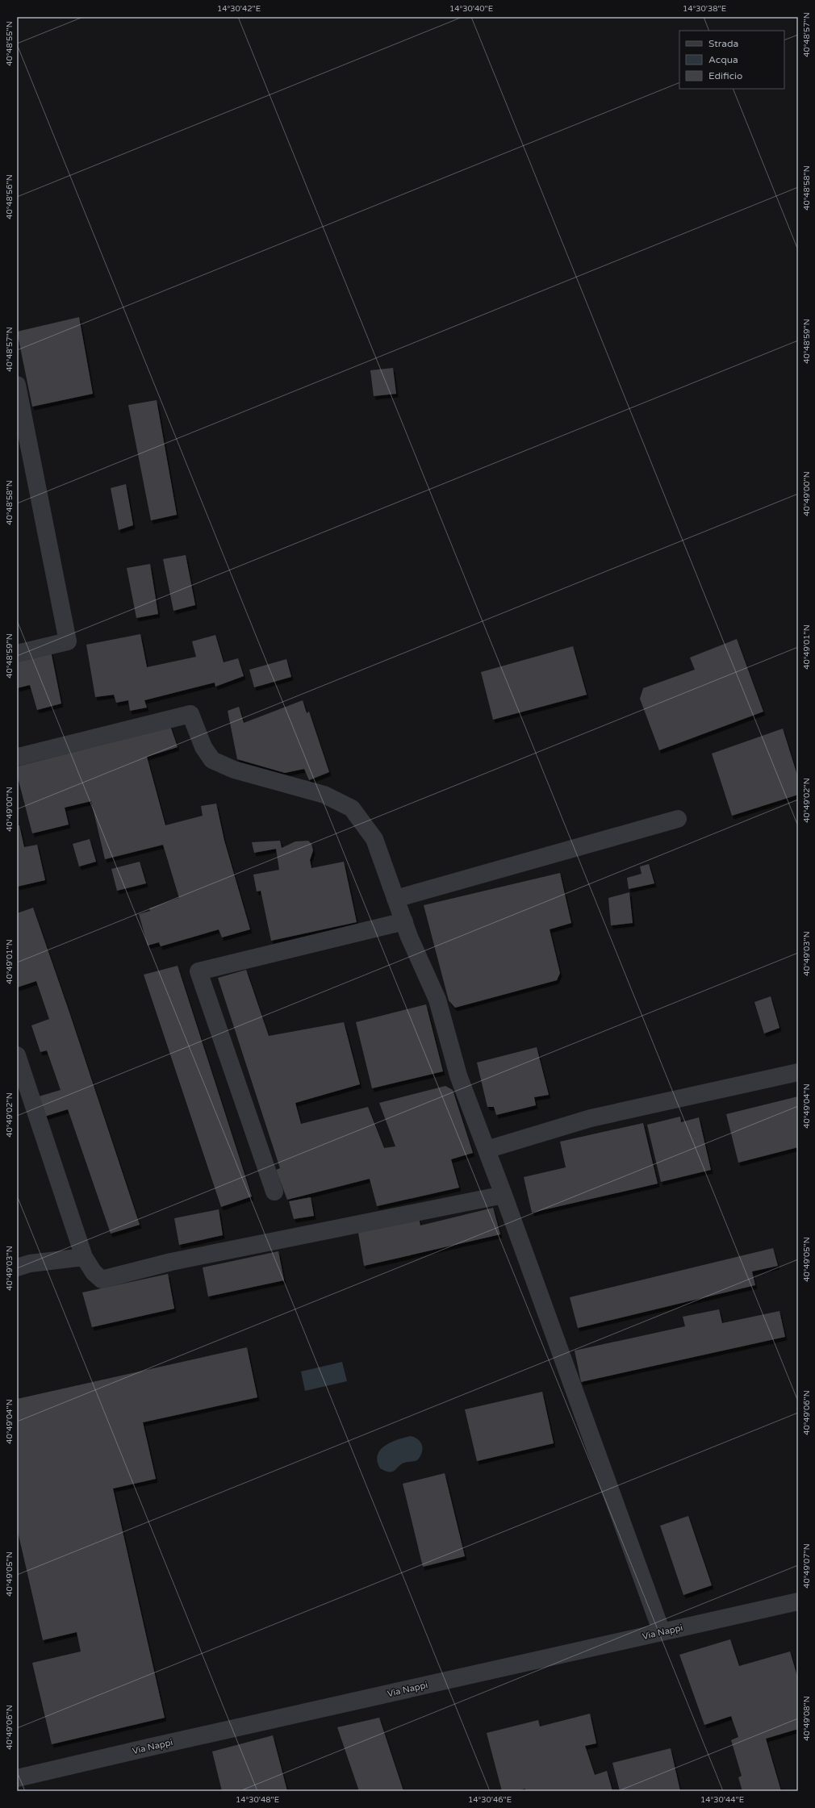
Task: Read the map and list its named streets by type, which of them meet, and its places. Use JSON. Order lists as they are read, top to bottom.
{
  "streets": {
    "street": ["Via Nappi"]
  },
  "legend": ["Strada", "Acqua", "Edificio"],
  "coordinates": [
    "14°30'42\"E",
    "14°30'40\"E",
    "14°30'38\"E",
    "40°48'57\"N",
    "40°48'55\"N",
    "40°48'58\"N",
    "40°48'56\"N",
    "40°48'59\"N",
    "40°49'00\"N",
    "40°49'01\"N",
    "40°49'02\"N",
    "40°49'03\"N",
    "40°49'04\"N",
    "40°49'05\"N",
    "40°49'06\"N",
    "40°49'07\"N",
    "40°49'08\"N",
    "14°30'48\"E",
    "14°30'46\"E",
    "14°30'44\"E"
  ]
}
